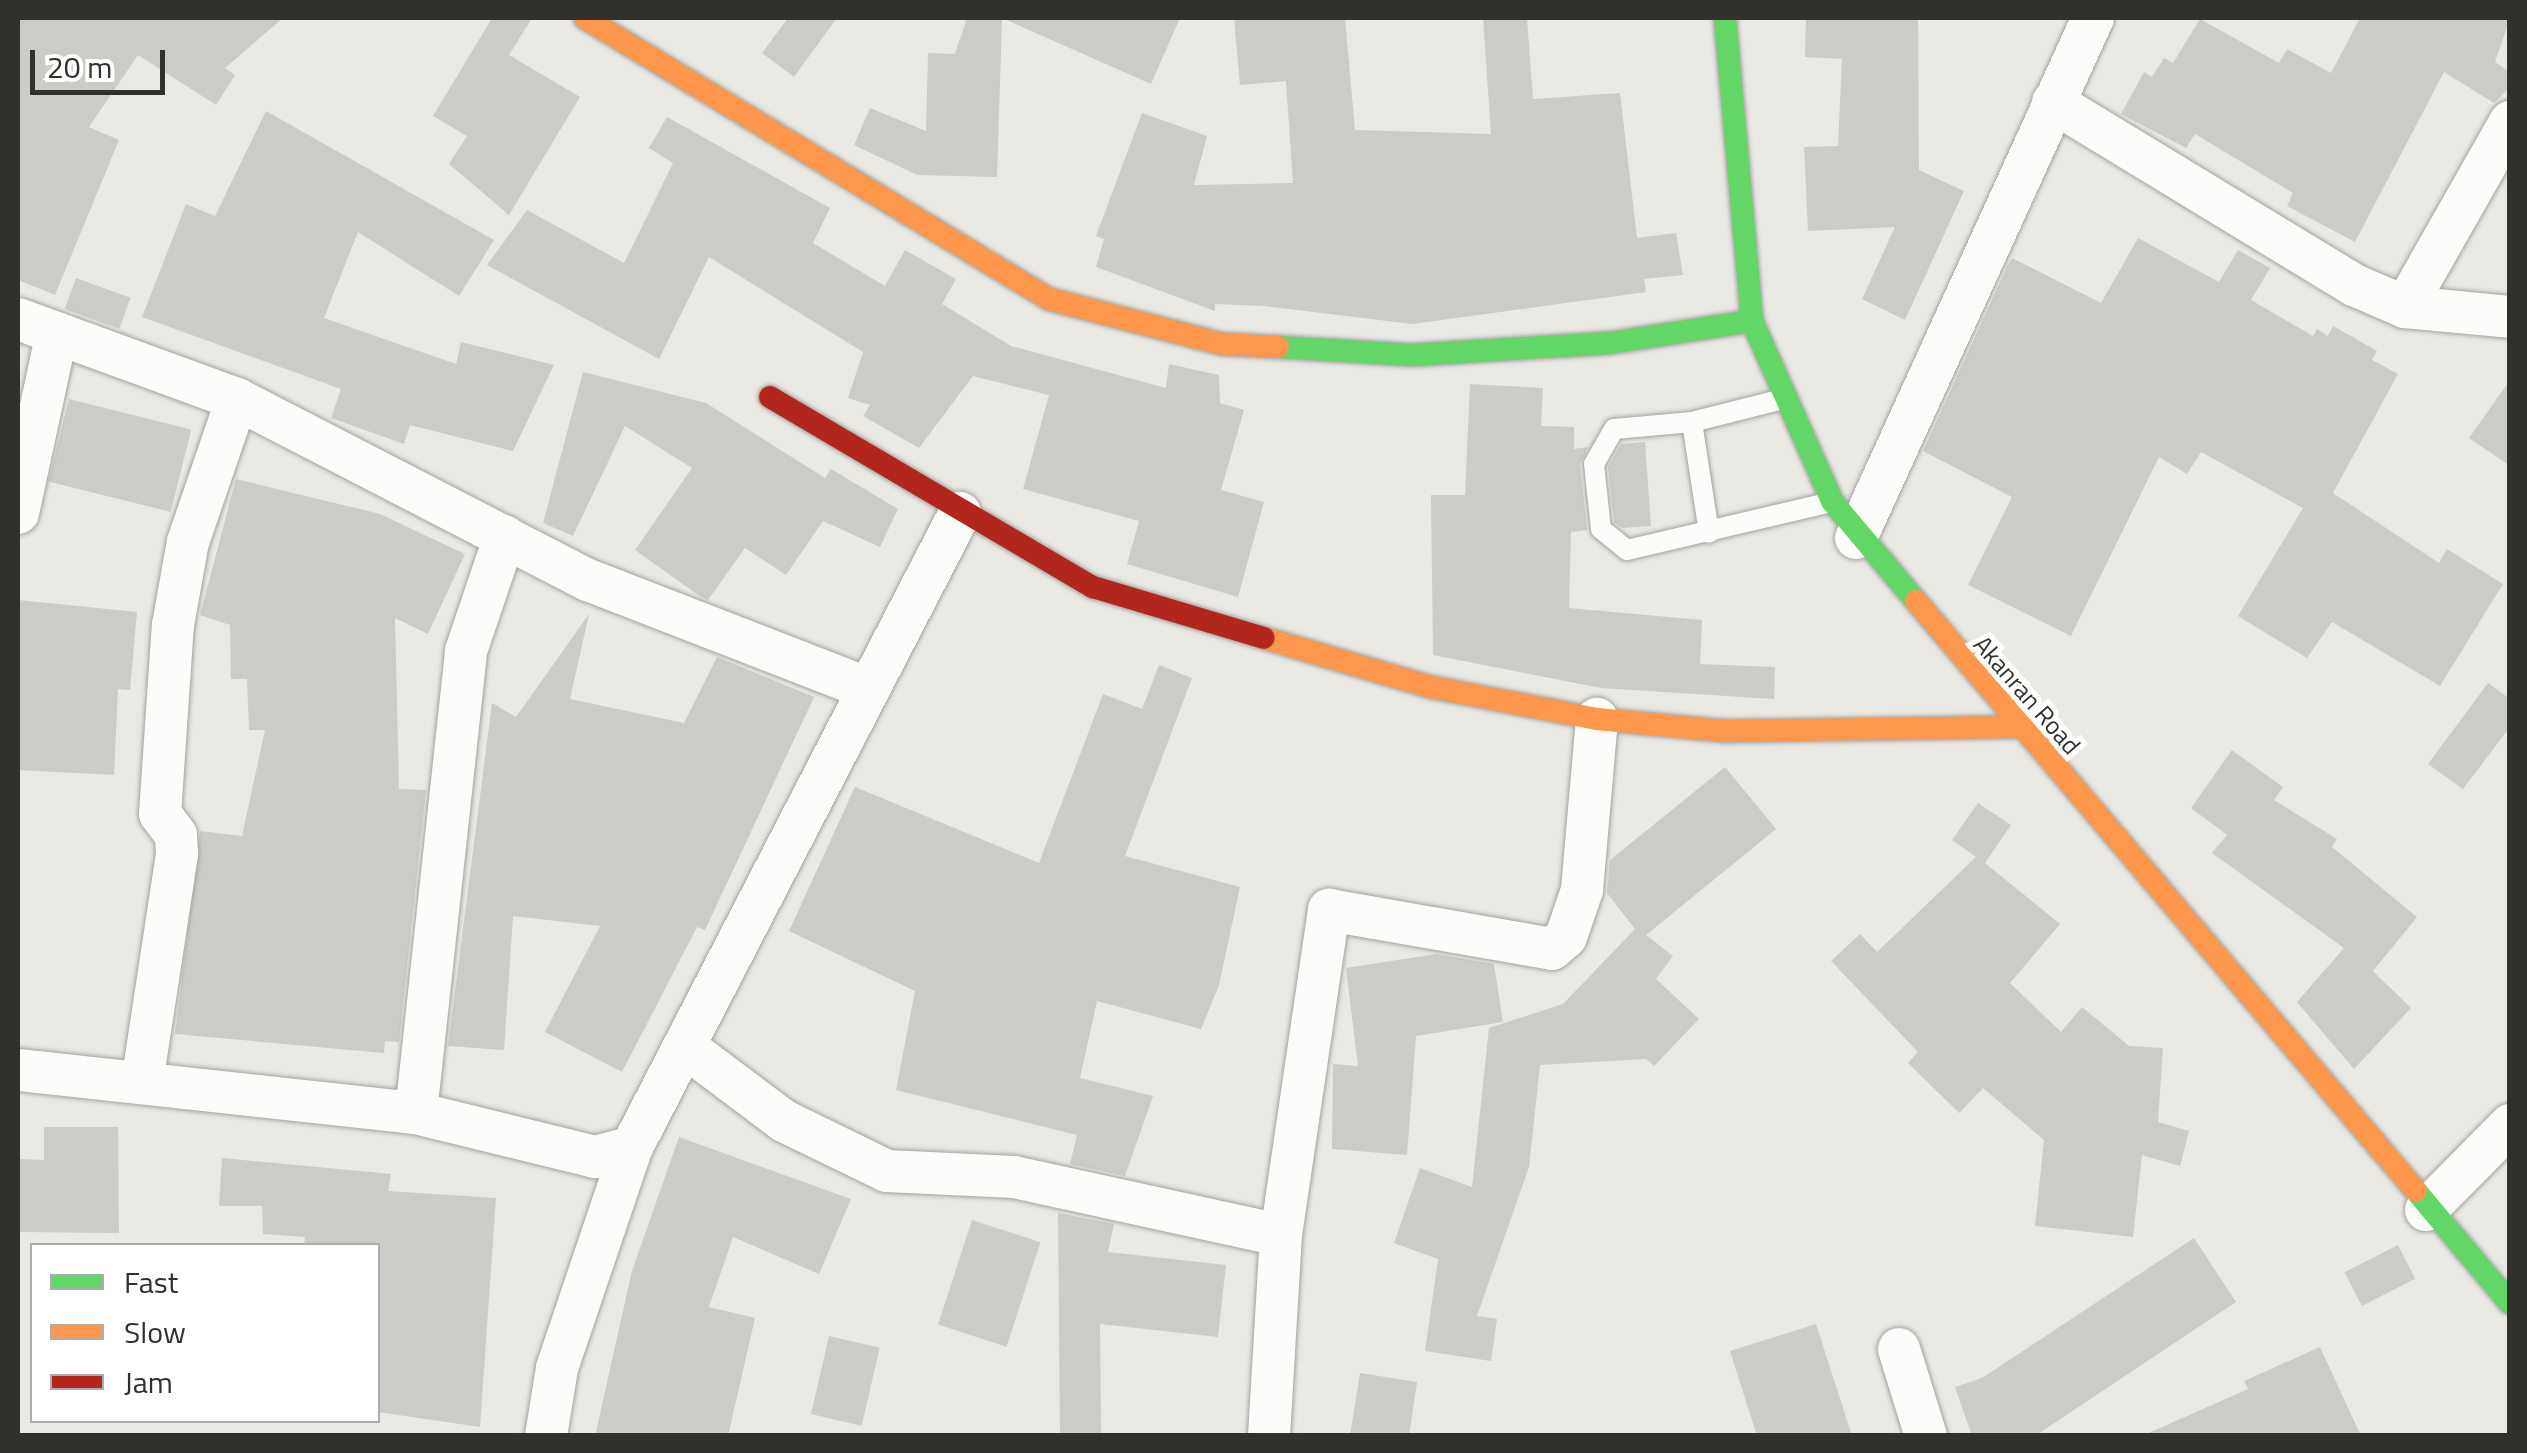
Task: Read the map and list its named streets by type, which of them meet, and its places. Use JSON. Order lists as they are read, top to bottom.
{
  "streets": {
    "street": ["Akanran Road"]
  },
  "legend": ["Fast", "Slow", "Jam"],
  "scale_bar": "20 m"
}
